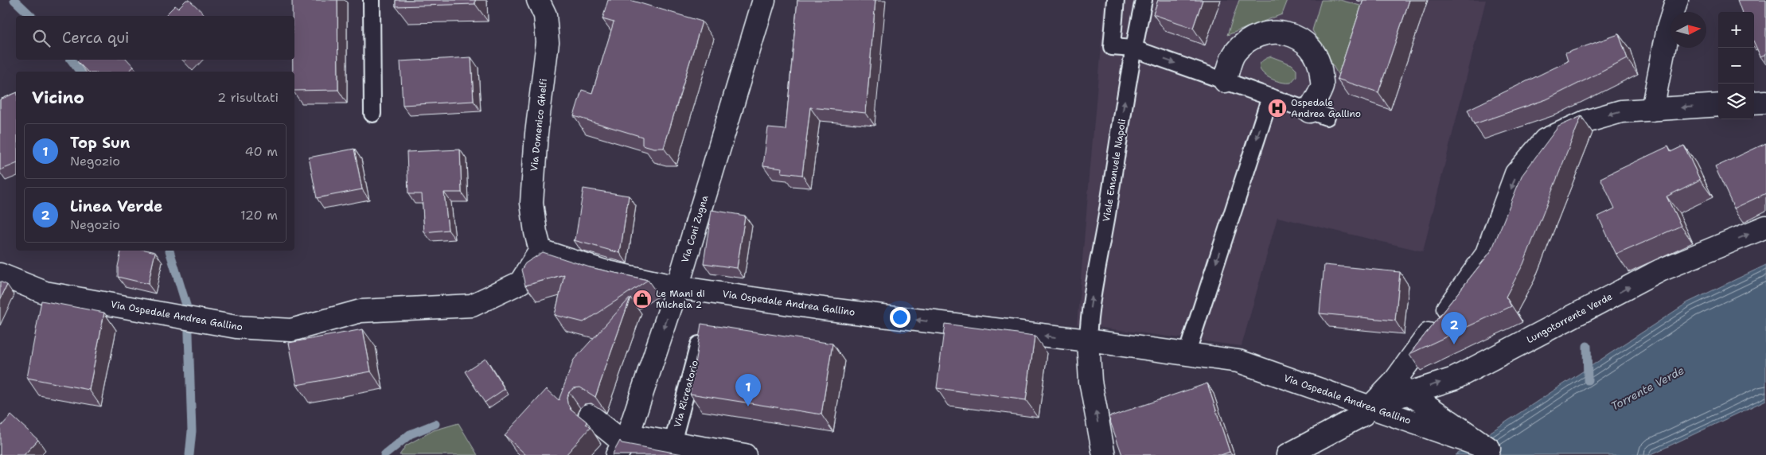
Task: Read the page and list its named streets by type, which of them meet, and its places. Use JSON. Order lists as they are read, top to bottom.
{
  "streets": {
    "street": [
      "Via Domenico Ghelfi",
      "Via Coni Zugna",
      "Via Ospedale Andrea Gallino",
      "Lungotorrente Verde"
    ],
    "lane": ["Viale Emanuele Napoli", "Via Ricreatorio"]
  },
  "crossings": [
    ["Via Domenico Ghelfi", "Via Ospedale Andrea Gallino"],
    ["Viale Emanuele Napoli", "Via Ospedale Andrea Gallino"],
    ["Via Coni Zugna", "Via Ospedale Andrea Gallino"],
    ["Via Ospedale Andrea Gallino", "Lungotorrente Verde"]
  ],
  "one_way": ["Via Coni Zugna", "Lungotorrente Verde"],
  "water": ["Torrente Verde"],
  "places": {
    "hospital": ["Ospedale Andrea Gallino"],
    "shop": ["Le Mani di Michela 2"]
  },
  "north": "right",
  "page": {
    "map_buttons": ["+", "−"],
    "search": "Cerca qui",
    "heading": ["Vicino", "2 risultati"],
    "list": [
      {
        "mark": "1",
        "name": "Top Sun",
        "note": "Negozio",
        "value": "40 m"
      },
      {
        "mark": "2",
        "name": "Linea Verde",
        "note": "Negozio",
        "value": "120 m"
      }
    ],
    "pins": ["2", "1"]
  }
}
